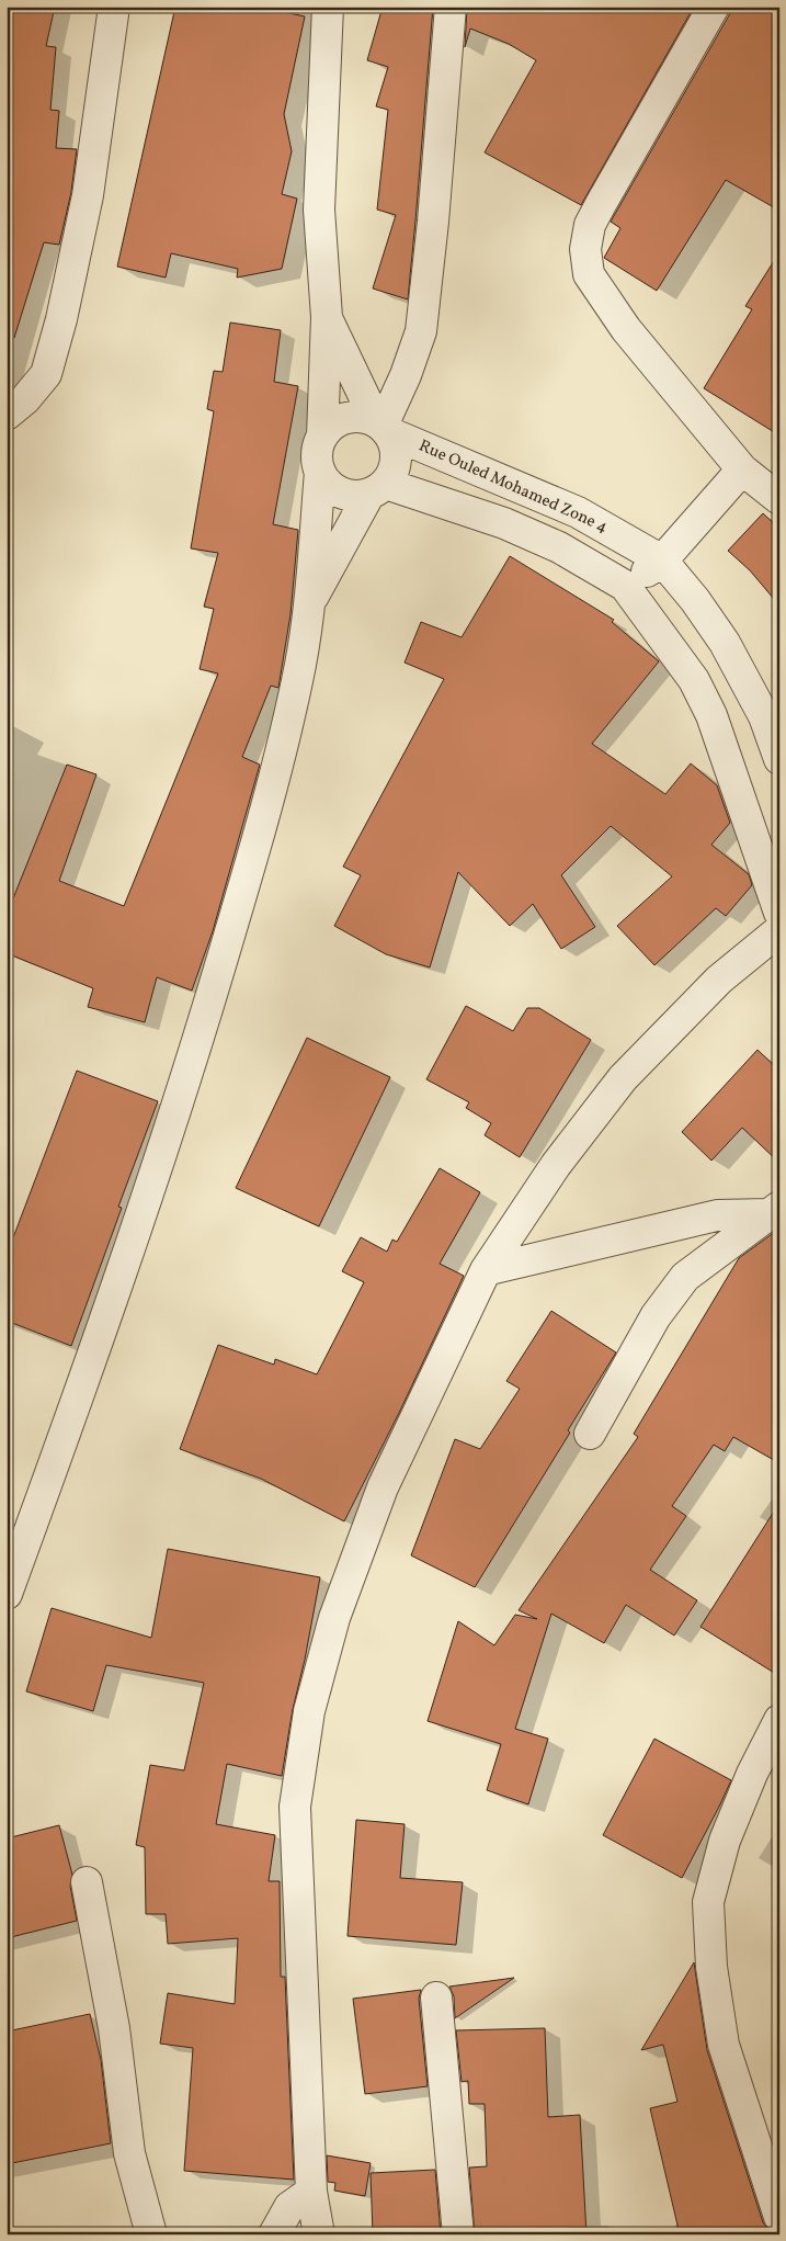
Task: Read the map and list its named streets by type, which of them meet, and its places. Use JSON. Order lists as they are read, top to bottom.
{
  "streets": {
    "street": ["Rue Ouled Mohamed Zone 4"]
  }
}
